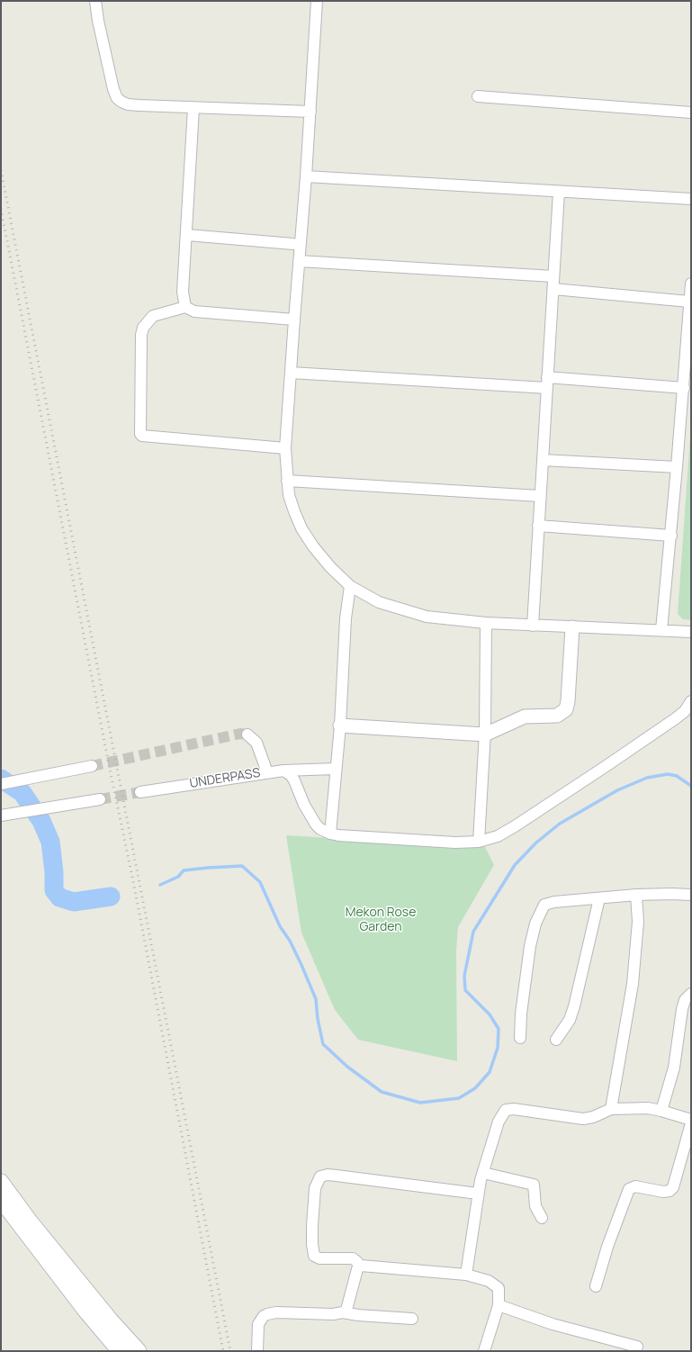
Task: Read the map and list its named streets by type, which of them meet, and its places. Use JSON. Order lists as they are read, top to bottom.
{
  "streets": {
    "street": ["UNDERPASS"]
  },
  "parks": ["Mekon Rose Garden"]
}
